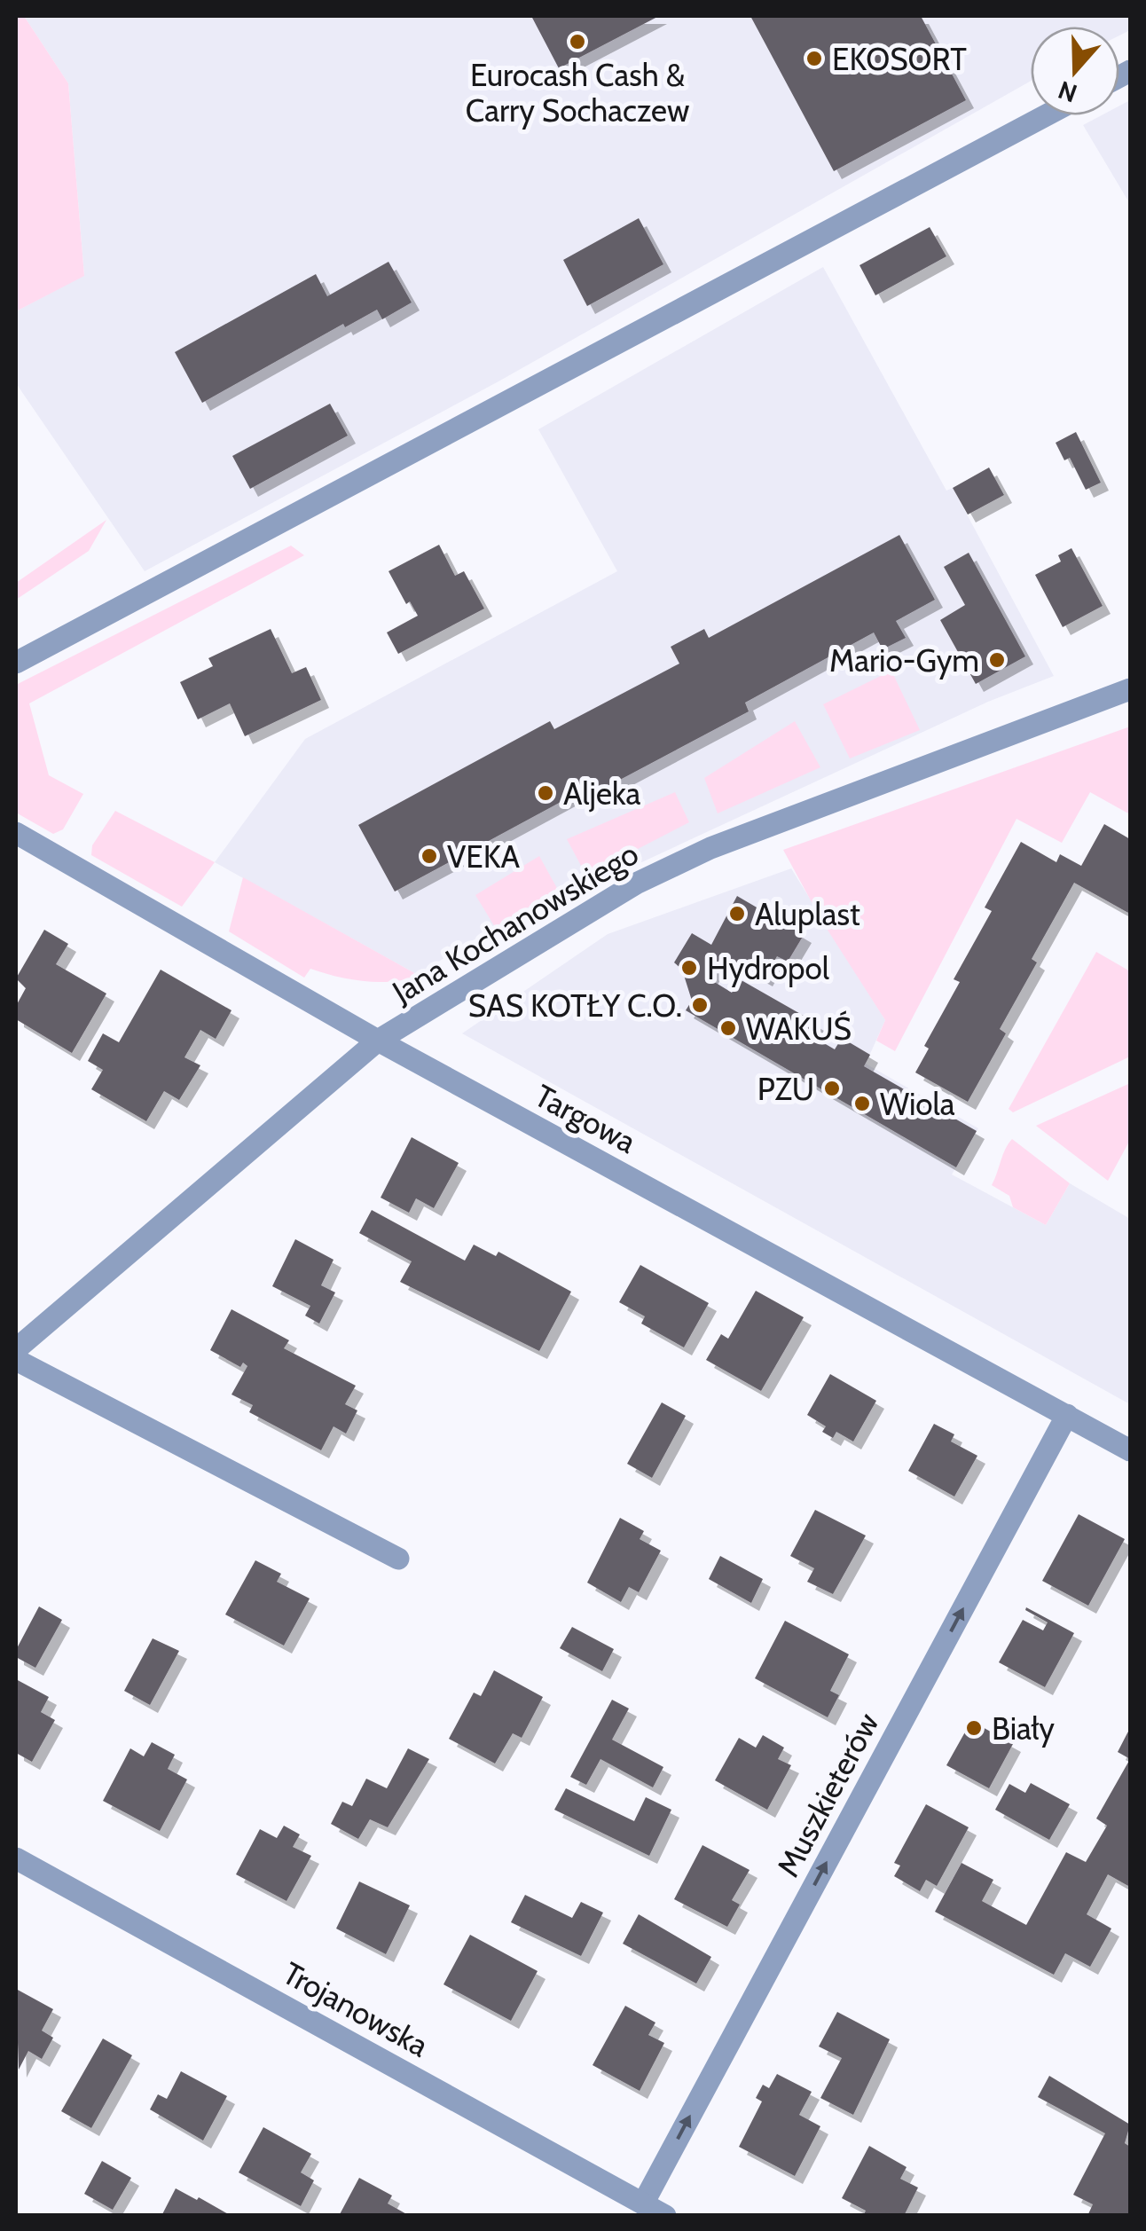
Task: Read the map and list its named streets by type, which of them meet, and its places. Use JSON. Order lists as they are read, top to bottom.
{
  "streets": {
    "street": [
      "Jana Kochanowskiego",
      "Targowa",
      "Muszkieterów",
      "Trojanowska"
    ]
  },
  "crossings": [
    ["Jana Kochanowskiego", "Targowa"],
    ["Targowa", "Muszkieterów"],
    ["Muszkieterów", "Trojanowska"]
  ],
  "one_way": ["Muszkieterów"],
  "places": [
    "Eurocash Cash & Carry Sochaczew",
    "EKOSORT",
    "Mario-Gym",
    "Aljeka",
    "VEKA",
    "Aluplast",
    "Hydropol",
    "SAS KOTŁY C.O.",
    "WAKUŚ",
    "PZU",
    "Wiola",
    "Biały"
  ],
  "north": "bottom"
}
